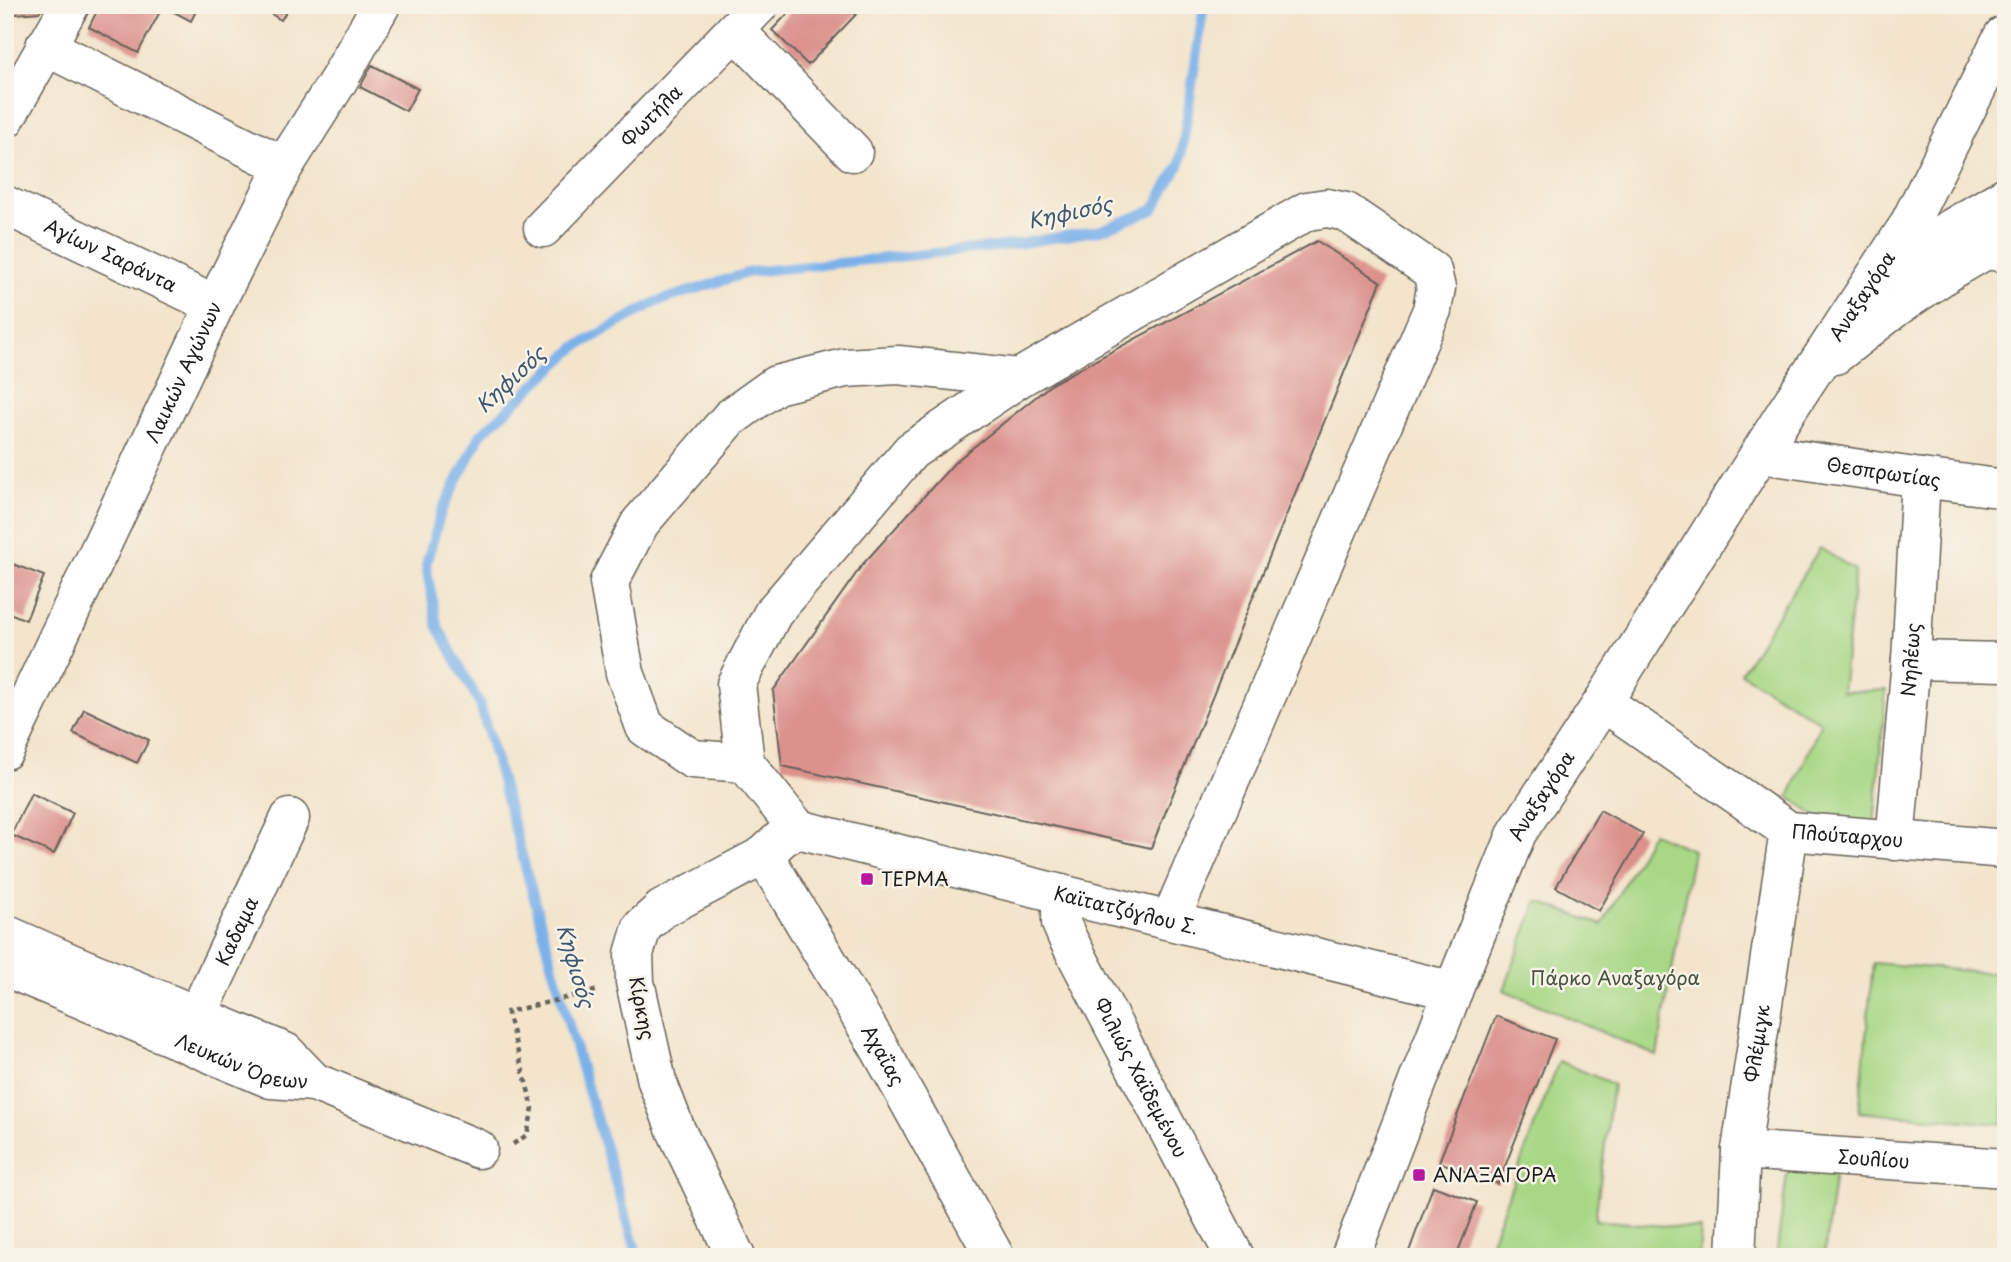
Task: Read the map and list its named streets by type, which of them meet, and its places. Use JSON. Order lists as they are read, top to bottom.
{
  "streets": {
    "street": [
      "Φωτήλα",
      "Αγίων Σαράντα",
      "Αναξαγόρα",
      "Λαικών Αγώνων",
      "Θεσπρωτίας",
      "Νηλέως",
      "Πλούταρχου",
      "Καϊτατζόγλου Σ.",
      "Καδαμα",
      "Κίρκης",
      "Φλέμιγκ",
      "Αχαΐας",
      "Λευκών Όρεων",
      "Φιλιώς Χαϊδεμένου",
      "Σουλίου"
    ]
  },
  "crossings": [
    ["Αγίων Σαράντα", "Λαικών Αγώνων"],
    ["Αναξαγόρα", "Θεσπρωτίας"],
    ["Αναξαγόρα", "Πλούταρχου"],
    ["Αναξαγόρα", "Καϊτατζόγλου Σ."],
    ["Θεσπρωτίας", "Νηλέως"],
    ["Νηλέως", "Πλούταρχου"],
    ["Πλούταρχου", "Φλέμιγκ"],
    ["Καϊτατζόγλου Σ.", "Κίρκης"],
    ["Καϊτατζόγλου Σ.", "Φιλιώς Χαϊδεμένου"],
    ["Καδαμα", "Λευκών Όρεων"],
    ["Κίρκης", "Αχαΐας"],
    ["Φλέμιγκ", "Σουλίου"]
  ],
  "water": ["Κηφισός"],
  "parks": ["Πάρκο Αναξαγόρα"],
  "places": {
    "transit": ["ΤΕΡΜΑ", "ΑΝΑΞΑΓΟΡΑ"]
  }
}
